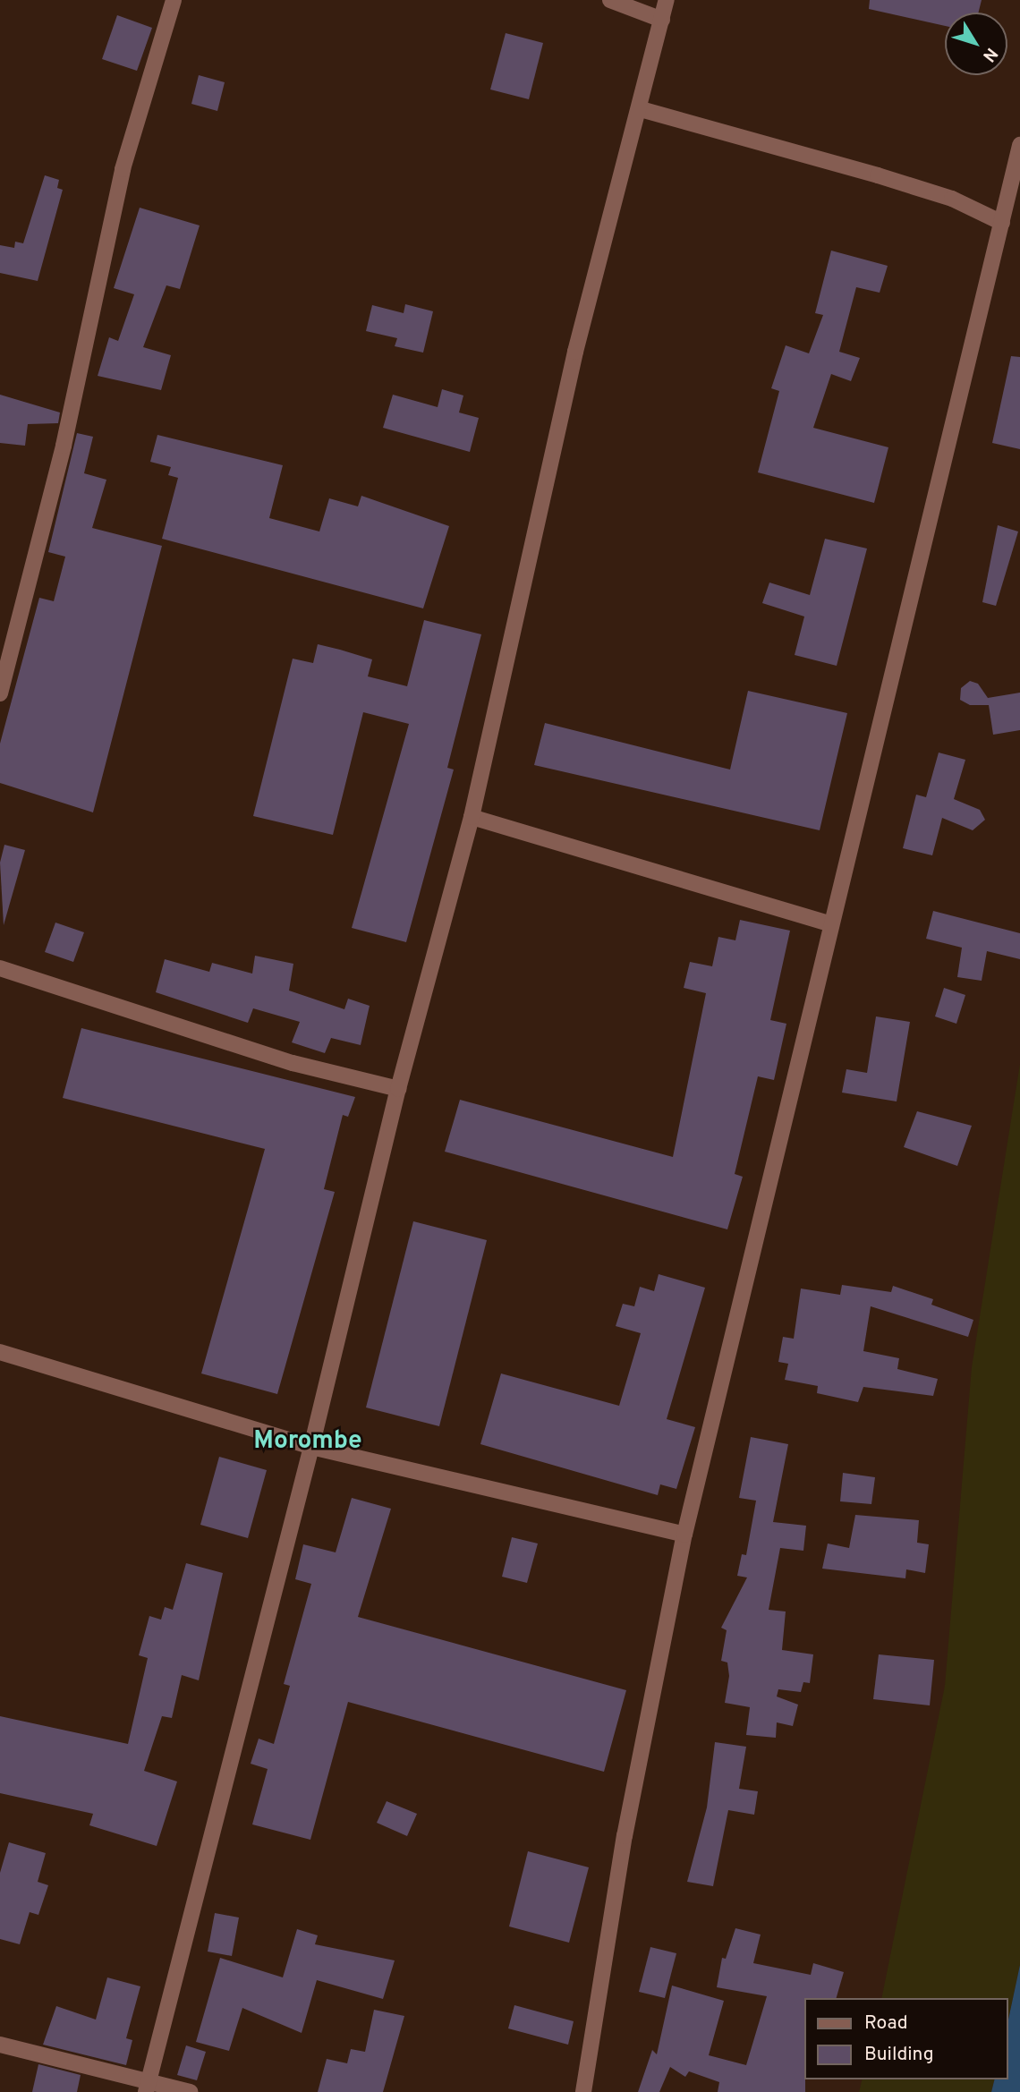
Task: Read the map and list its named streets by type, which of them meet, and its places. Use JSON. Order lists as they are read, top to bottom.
{
  "districts": ["Morombe"],
  "legend": ["Road", "Building"],
  "north": "bottom right"
}
